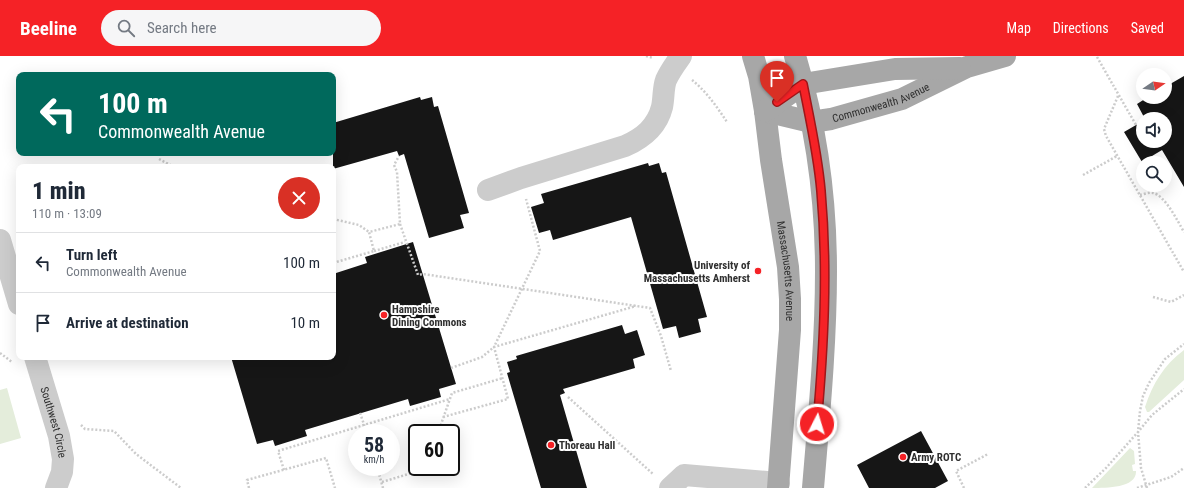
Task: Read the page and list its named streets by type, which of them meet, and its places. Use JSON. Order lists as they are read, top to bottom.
{
  "streets": {
    "main road": ["Commonwealth Avenue", "Massachusetts Avenue"],
    "street": ["Southwest Circle"]
  },
  "crossings": [
    ["Commonwealth Avenue", "Massachusetts Avenue"]
  ],
  "places": [
    "University of Massachusetts Amherst",
    "Hampshire Dining Commons",
    "Thoreau Hall",
    "Army ROTC"
  ],
  "north": "right",
  "page": {
    "header": "Beeline",
    "search": "Search here",
    "nav": ["Map", "Directions", "Saved"],
    "turn": ["100 m", "Commonwealth Avenue"],
    "heading": ["1 min", "110 m · 13:09"],
    "list": [
      {
        "name": "Turn left",
        "note": "Commonwealth Avenue",
        "value": "100 m"
      },
      {
        "name": "Arrive at destination",
        "value": "10 m"
      }
    ],
    "speed": "58 km/h",
    "limit": "60"
  }
}
